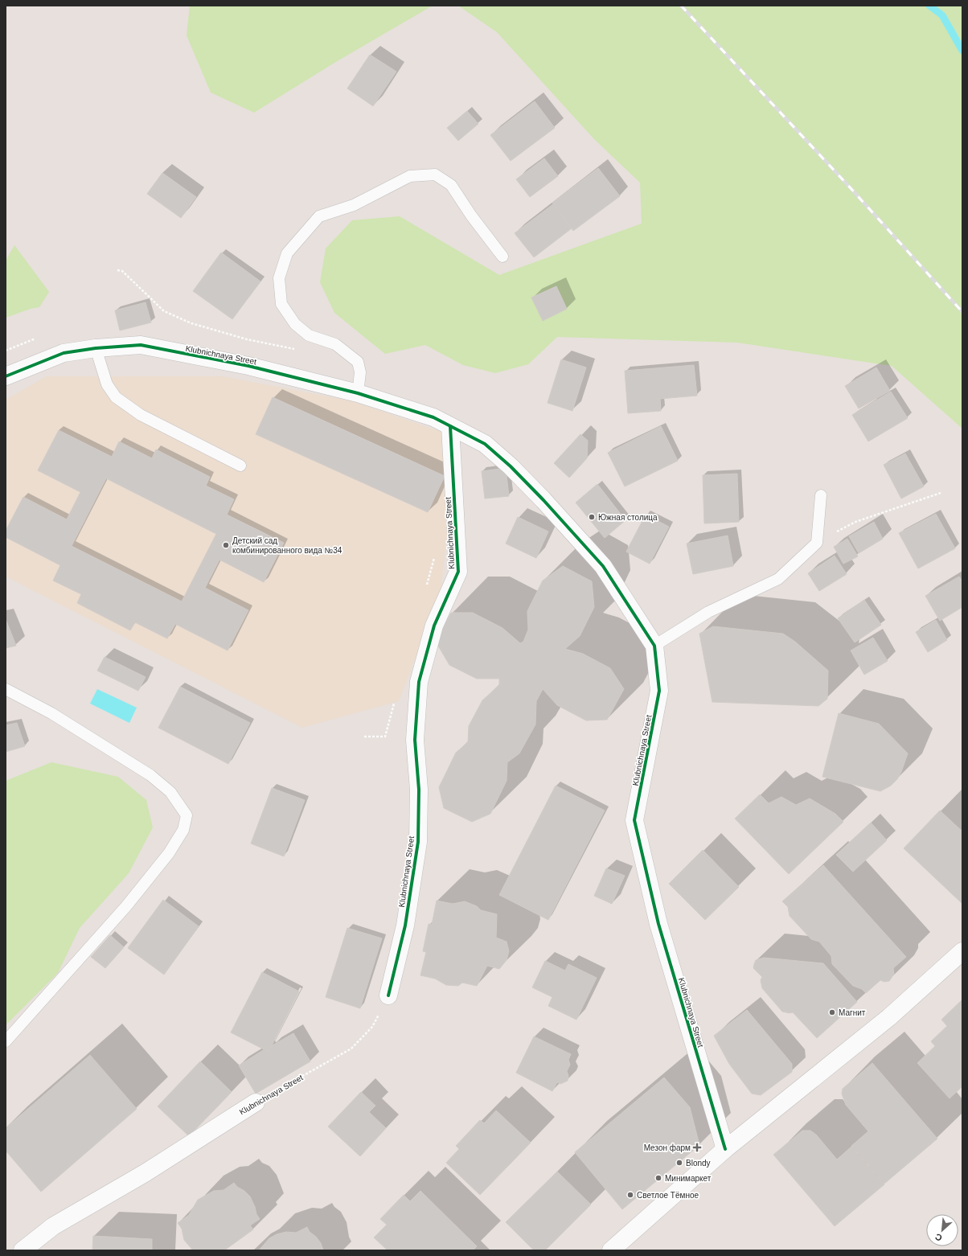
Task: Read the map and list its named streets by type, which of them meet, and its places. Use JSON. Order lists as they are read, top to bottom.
{
  "streets": {
    "street": ["Klubnichnaya Street"]
  },
  "places": {
    "other": [
      "Южная столица",
      "Детский сад комбинированного вида №34",
      "Магнит",
      "Blondy",
      "Минимаркет",
      "Светлое Тёмное"
    ],
    "health": ["Мезон фарм"]
  },
  "north": "bottom left"
}
